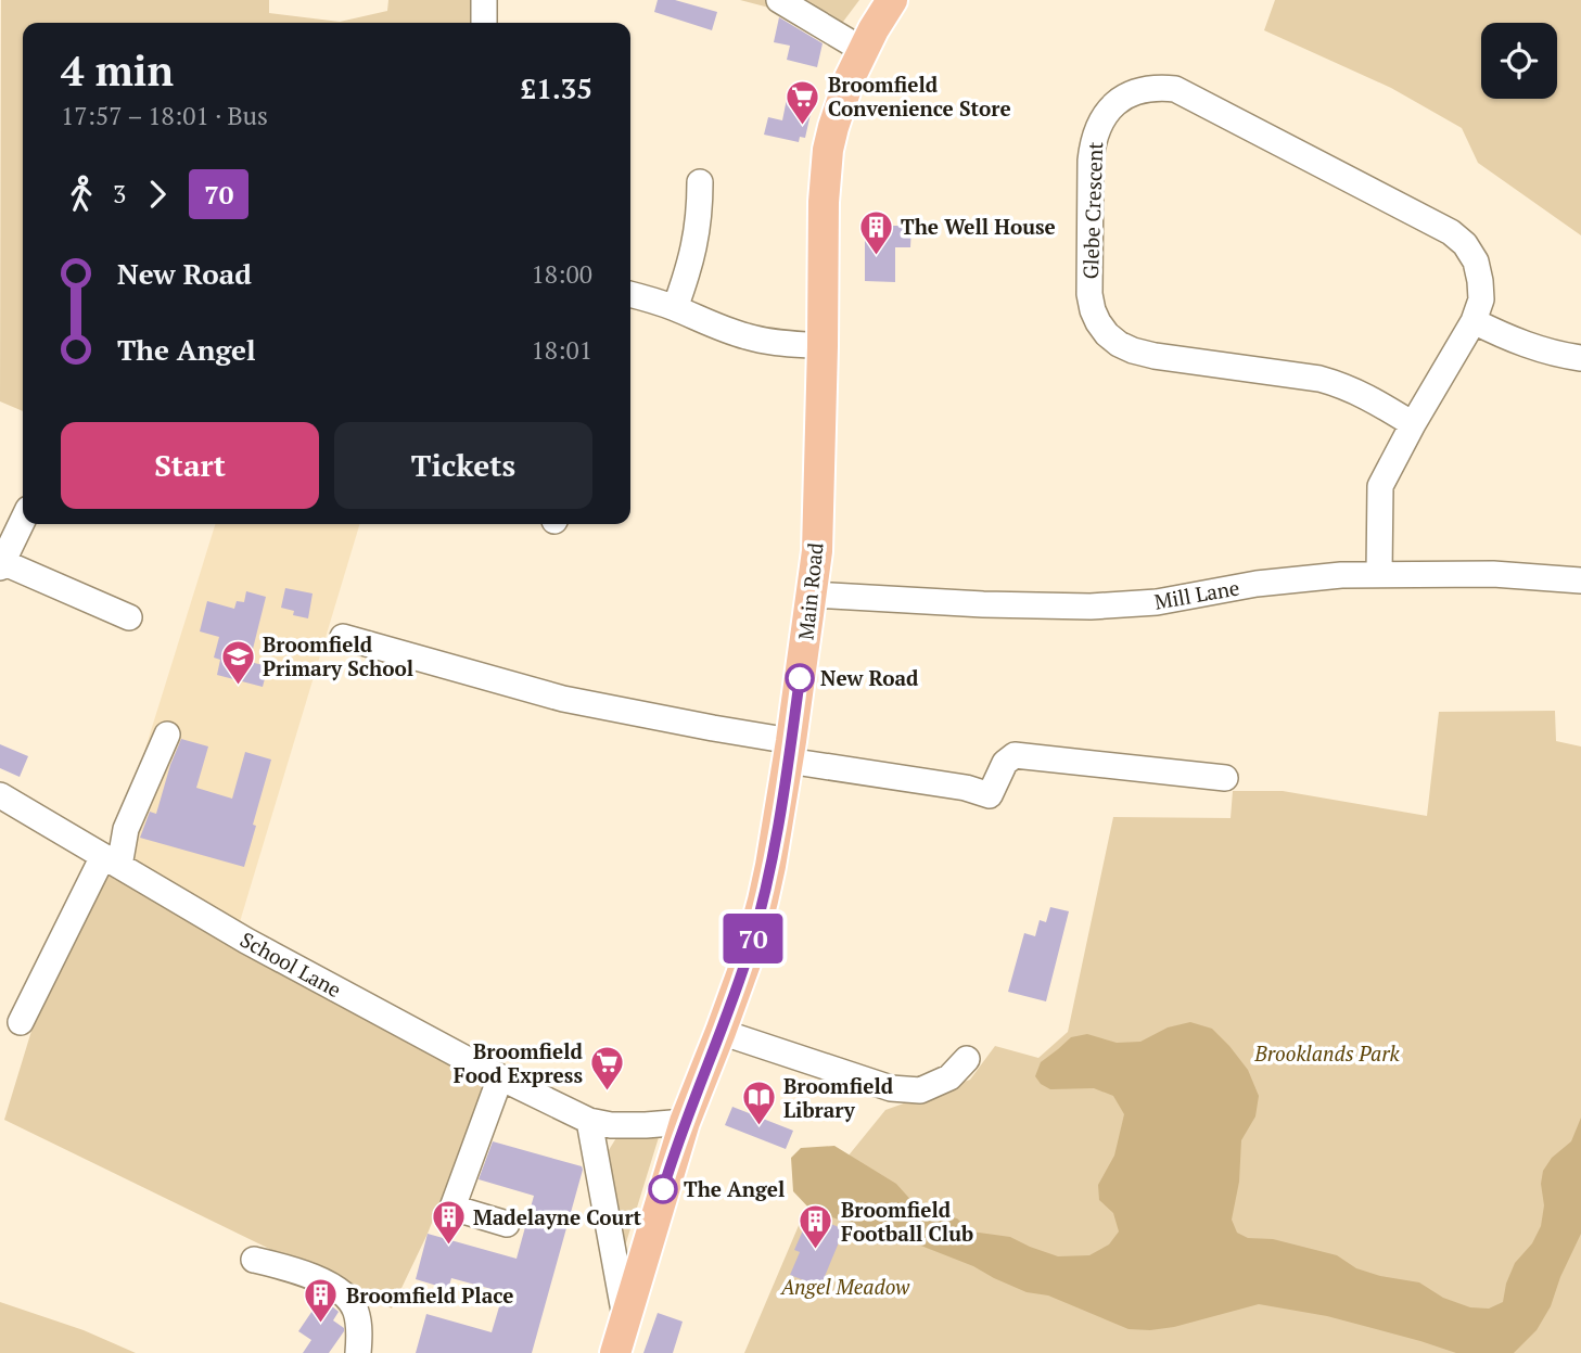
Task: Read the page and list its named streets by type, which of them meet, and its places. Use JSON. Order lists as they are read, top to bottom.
{
  "streets": {
    "main road": ["Main Road"],
    "street": ["Glebe Crescent", "Mill Lane", "School Lane"]
  },
  "crossings": [
    ["Glebe Crescent", "Mill Lane"],
    ["Main Road", "Mill Lane"],
    ["Main Road", "School Lane"]
  ],
  "parks": ["Brooklands Park", "Angel Meadow"],
  "places": {
    "supermarket": ["Broomfield Convenience Store", "Broomfield Food Express"],
    "building": [
      "The Well House",
      "Madelayne Court",
      "Broomfield Football Club",
      "Broomfield Place"
    ],
    "other": ["New Road", "The Angel"],
    "school or university": ["Broomfield Primary School"],
    "library": ["Broomfield Library"]
  },
  "lines": ["bus line 70"],
  "page": {
    "on_map": "70",
    "heading": ["4 min", "17:57 – 18:01 · Bus", "£1.35"],
    "legs": ["3", "70"],
    "list": [
      {
        "name": "New Road",
        "value": "18:00"
      },
      {
        "name": "The Angel",
        "value": "18:01"
      }
    ],
    "buttons": ["Start", "Tickets"]
  }
}
